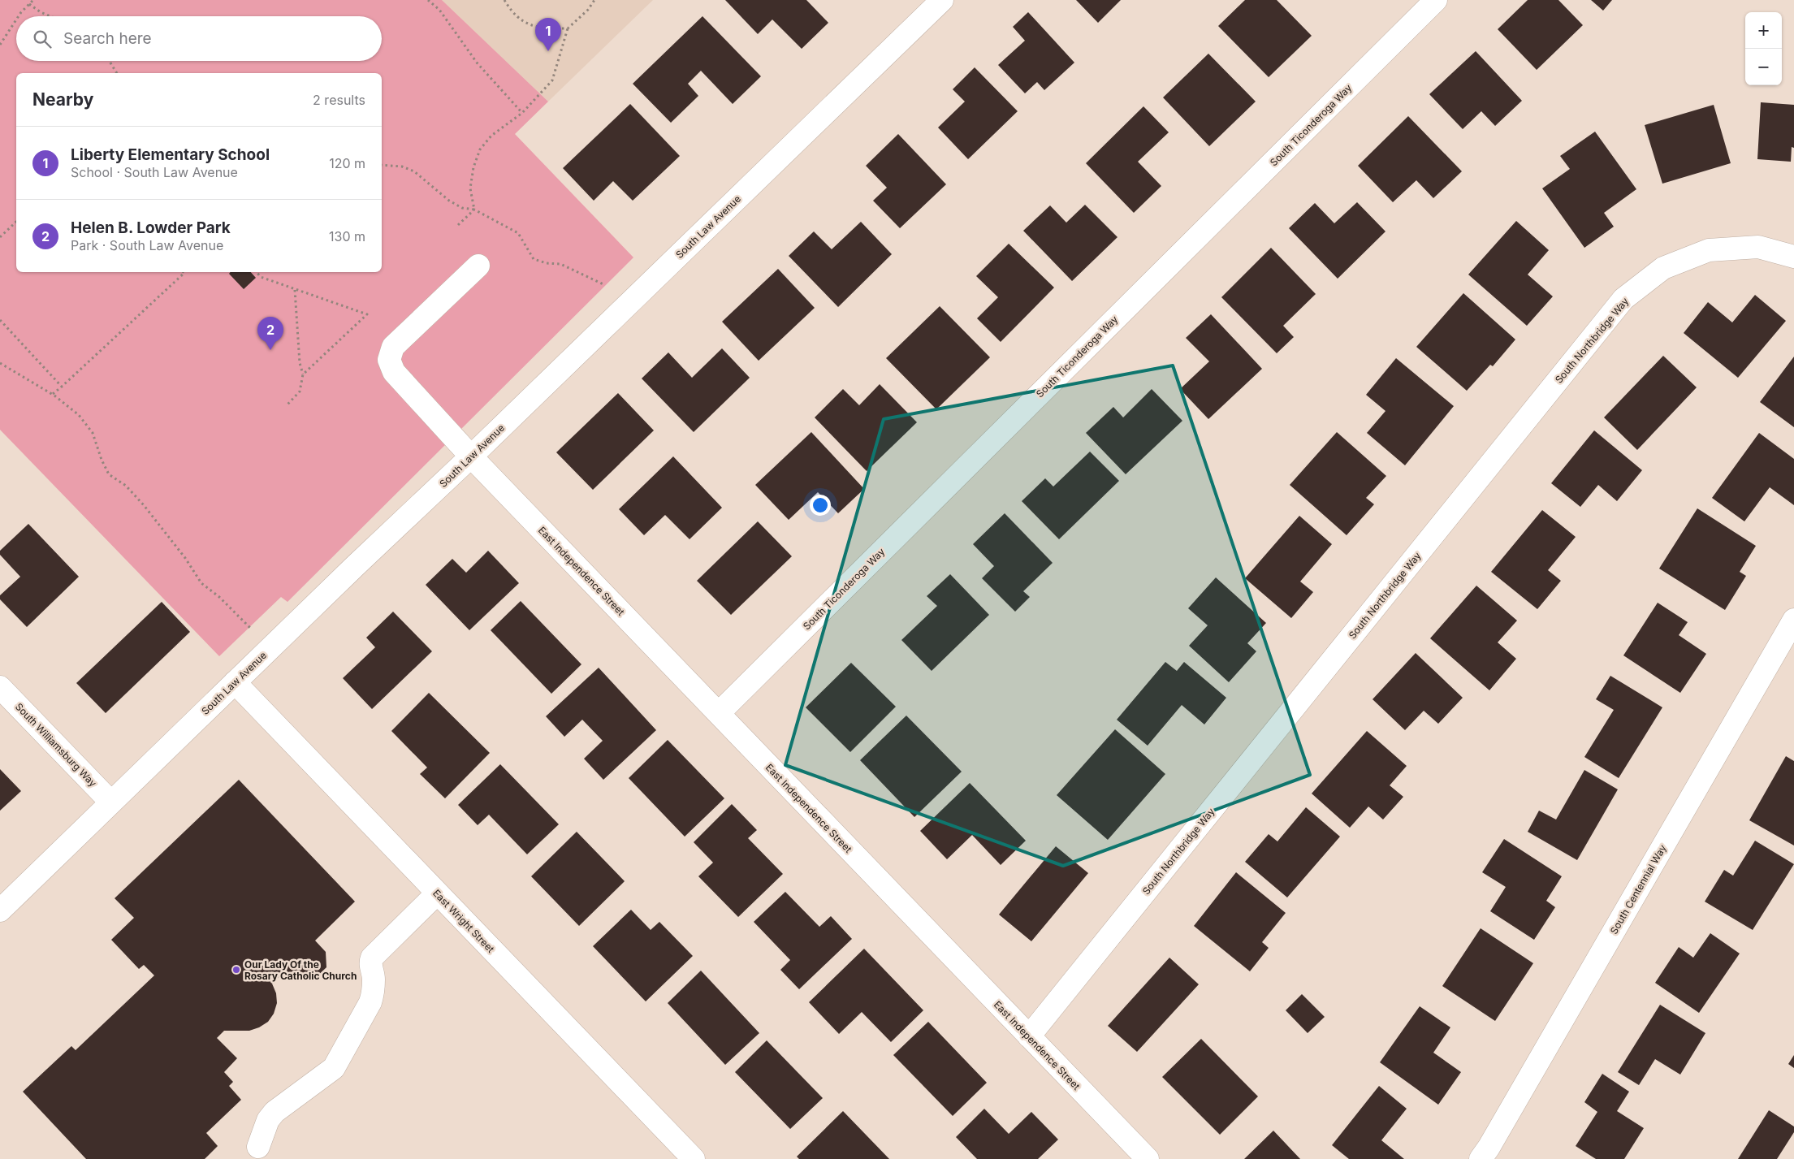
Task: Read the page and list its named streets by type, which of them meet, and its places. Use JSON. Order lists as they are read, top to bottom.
{
  "streets": {
    "street": [
      "South Ticonderoga Way",
      "South Law Avenue",
      "South Northbridge Way",
      "East Independence Street",
      "South Williamsburg Way",
      "South Centennial Way",
      "East Wright Street"
    ]
  },
  "crossings": [
    ["South Ticonderoga Way", "East Independence Street"],
    ["South Law Avenue", "East Independence Street"],
    ["South Law Avenue", "South Williamsburg Way"],
    ["South Law Avenue", "East Wright Street"],
    ["South Northbridge Way", "East Independence Street"]
  ],
  "places": ["Our Lady Of the Rosary Catholic Church"],
  "page": {
    "map_buttons": ["+", "−"],
    "search": "Search here",
    "pins": ["1", "2"],
    "heading": ["Nearby", "2 results"],
    "list": [
      {
        "mark": "1",
        "name": "Liberty Elementary School",
        "note": "School · South Law Avenue",
        "value": "120 m"
      },
      {
        "mark": "2",
        "name": "Helen B. Lowder Park",
        "note": "Park · South Law Avenue",
        "value": "130 m"
      }
    ]
  }
}
